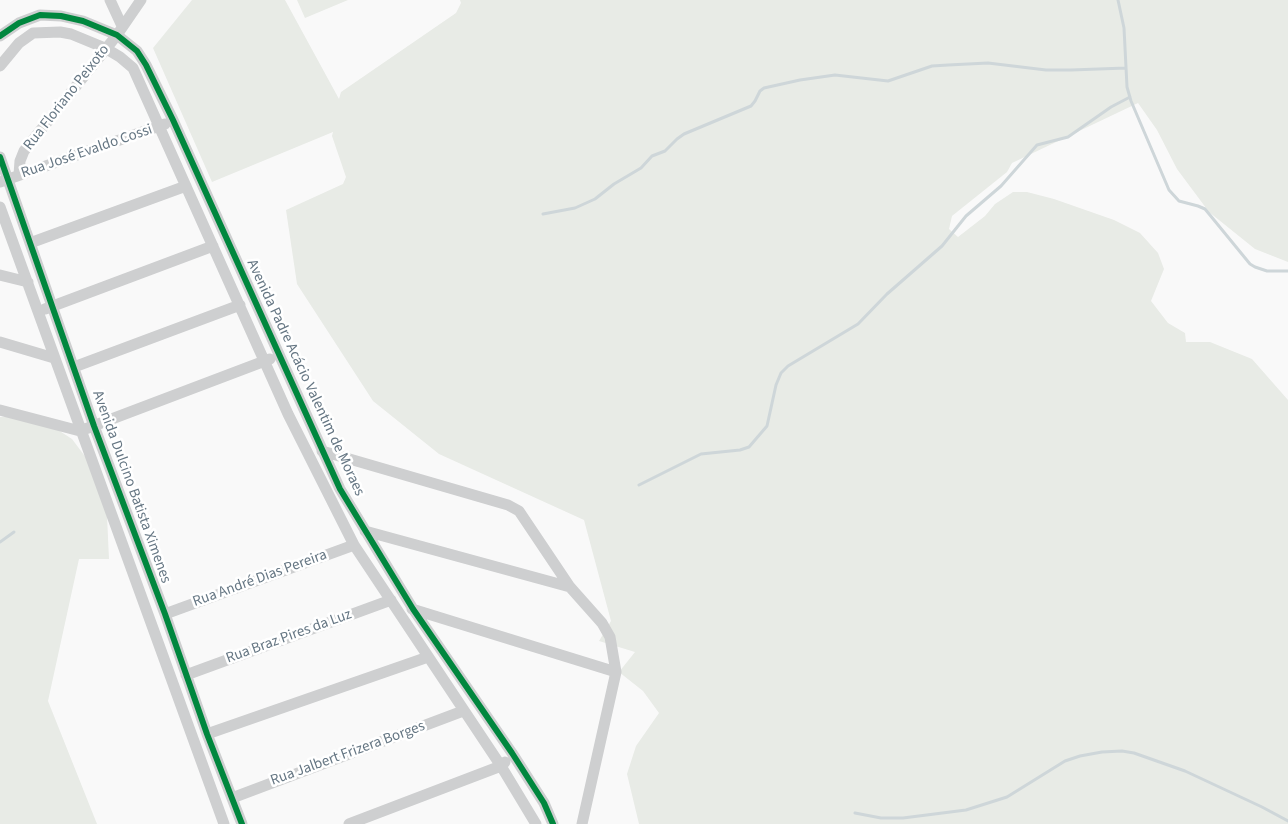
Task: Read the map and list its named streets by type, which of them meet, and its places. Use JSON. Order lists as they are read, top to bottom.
{
  "streets": {
    "street": [
      "Rua Floriano Peixoto",
      "Rua José Evaldo Cossi",
      "Avenida Padre Acácio Valentim de Moraes",
      "Avenida Dulcino Batista Ximenes",
      "Rua André Dias Pereira",
      "Rua Braz Pires da Luz",
      "Rua Jalbert Frizera Borges"
    ]
  },
  "crossings": [
    ["Rua Floriano Peixoto", "Rua José Evaldo Cossi"],
    ["Rua Floriano Peixoto", "Avenida Padre Acácio Valentim de Moraes"],
    ["Rua José Evaldo Cossi", "Avenida Padre Acácio Valentim de Moraes"],
    ["Rua José Evaldo Cossi", "Avenida Dulcino Batista Ximenes"],
    ["Avenida Padre Acácio Valentim de Moraes", "Rua André Dias Pereira"],
    ["Avenida Padre Acácio Valentim de Moraes", "Rua Braz Pires da Luz"],
    ["Avenida Padre Acácio Valentim de Moraes", "Rua Jalbert Frizera Borges"],
    ["Avenida Dulcino Batista Ximenes", "Rua André Dias Pereira"],
    ["Avenida Dulcino Batista Ximenes", "Rua Braz Pires da Luz"],
    ["Avenida Dulcino Batista Ximenes", "Rua Jalbert Frizera Borges"]
  ]
}
